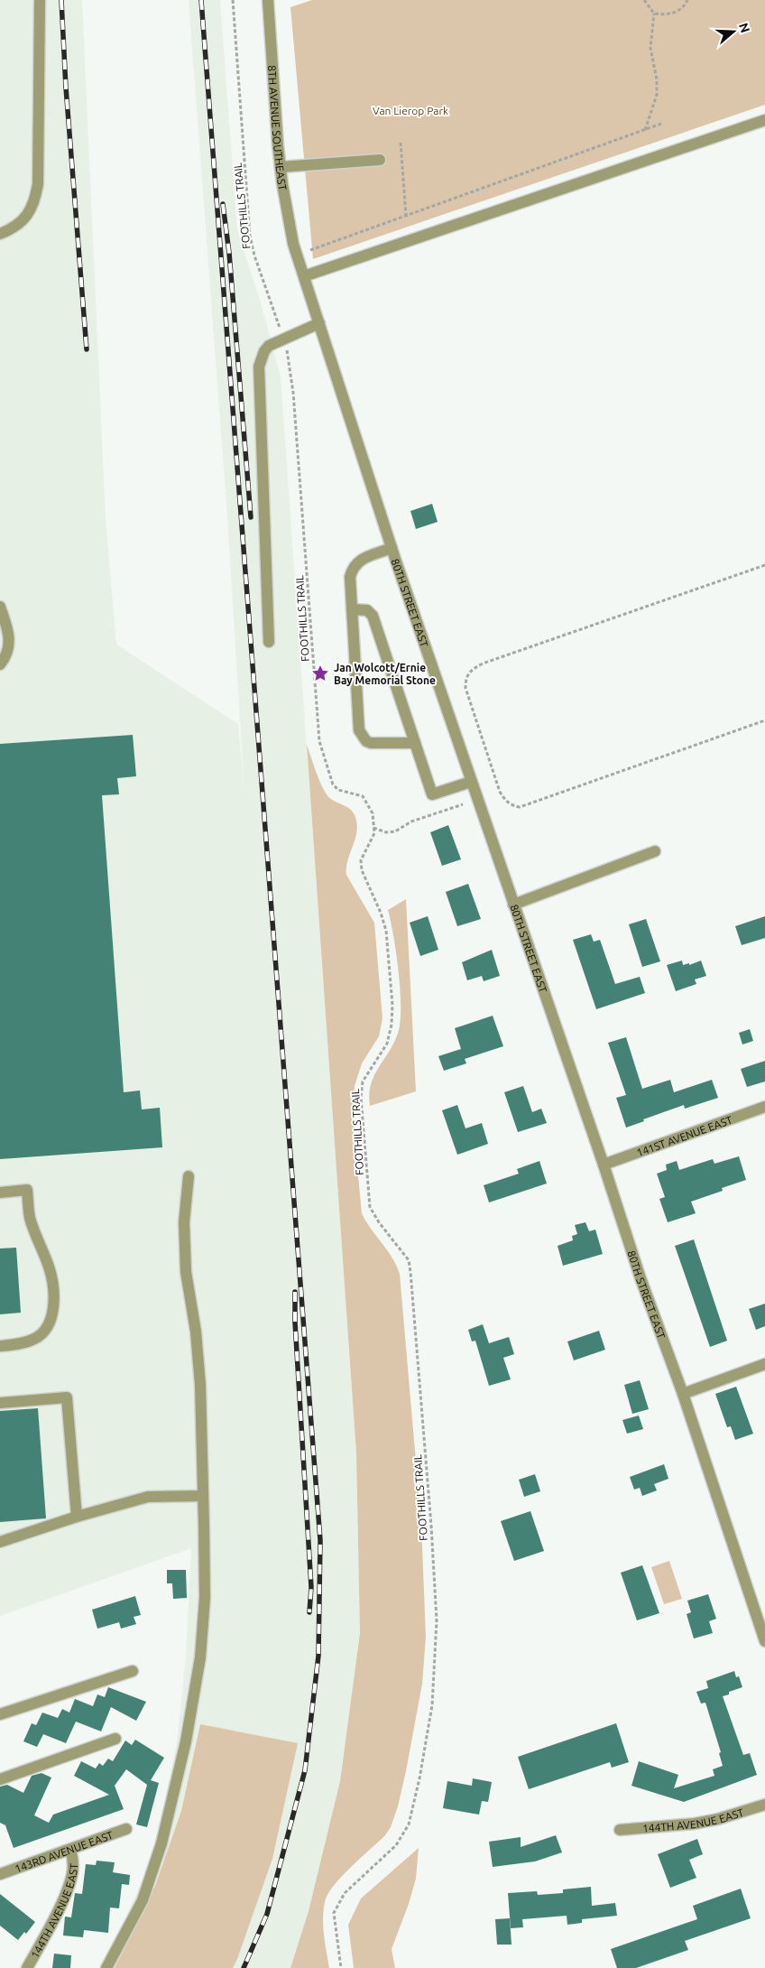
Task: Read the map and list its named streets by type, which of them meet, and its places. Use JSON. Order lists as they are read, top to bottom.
{
  "streets": {
    "street": [
      "8TH AVENUE SOUTHEAST",
      "80TH STREET EAST",
      "141ST AVENUE EAST",
      "144TH AVENUE EAST",
      "143RD AVENUE EAST"
    ],
    "path": ["FOOTHILLS TRAIL"]
  },
  "crossings": [
    ["8TH AVENUE SOUTHEAST", "80TH STREET EAST"],
    ["80TH STREET EAST", "141ST AVENUE EAST"],
    ["144TH AVENUE EAST", "143RD AVENUE EAST"]
  ],
  "parks": ["Van Lierop Park"],
  "places": {
    "place": ["Jan Wolcott/Ernie Bay Memorial Stone"]
  },
  "north": "right"
}
